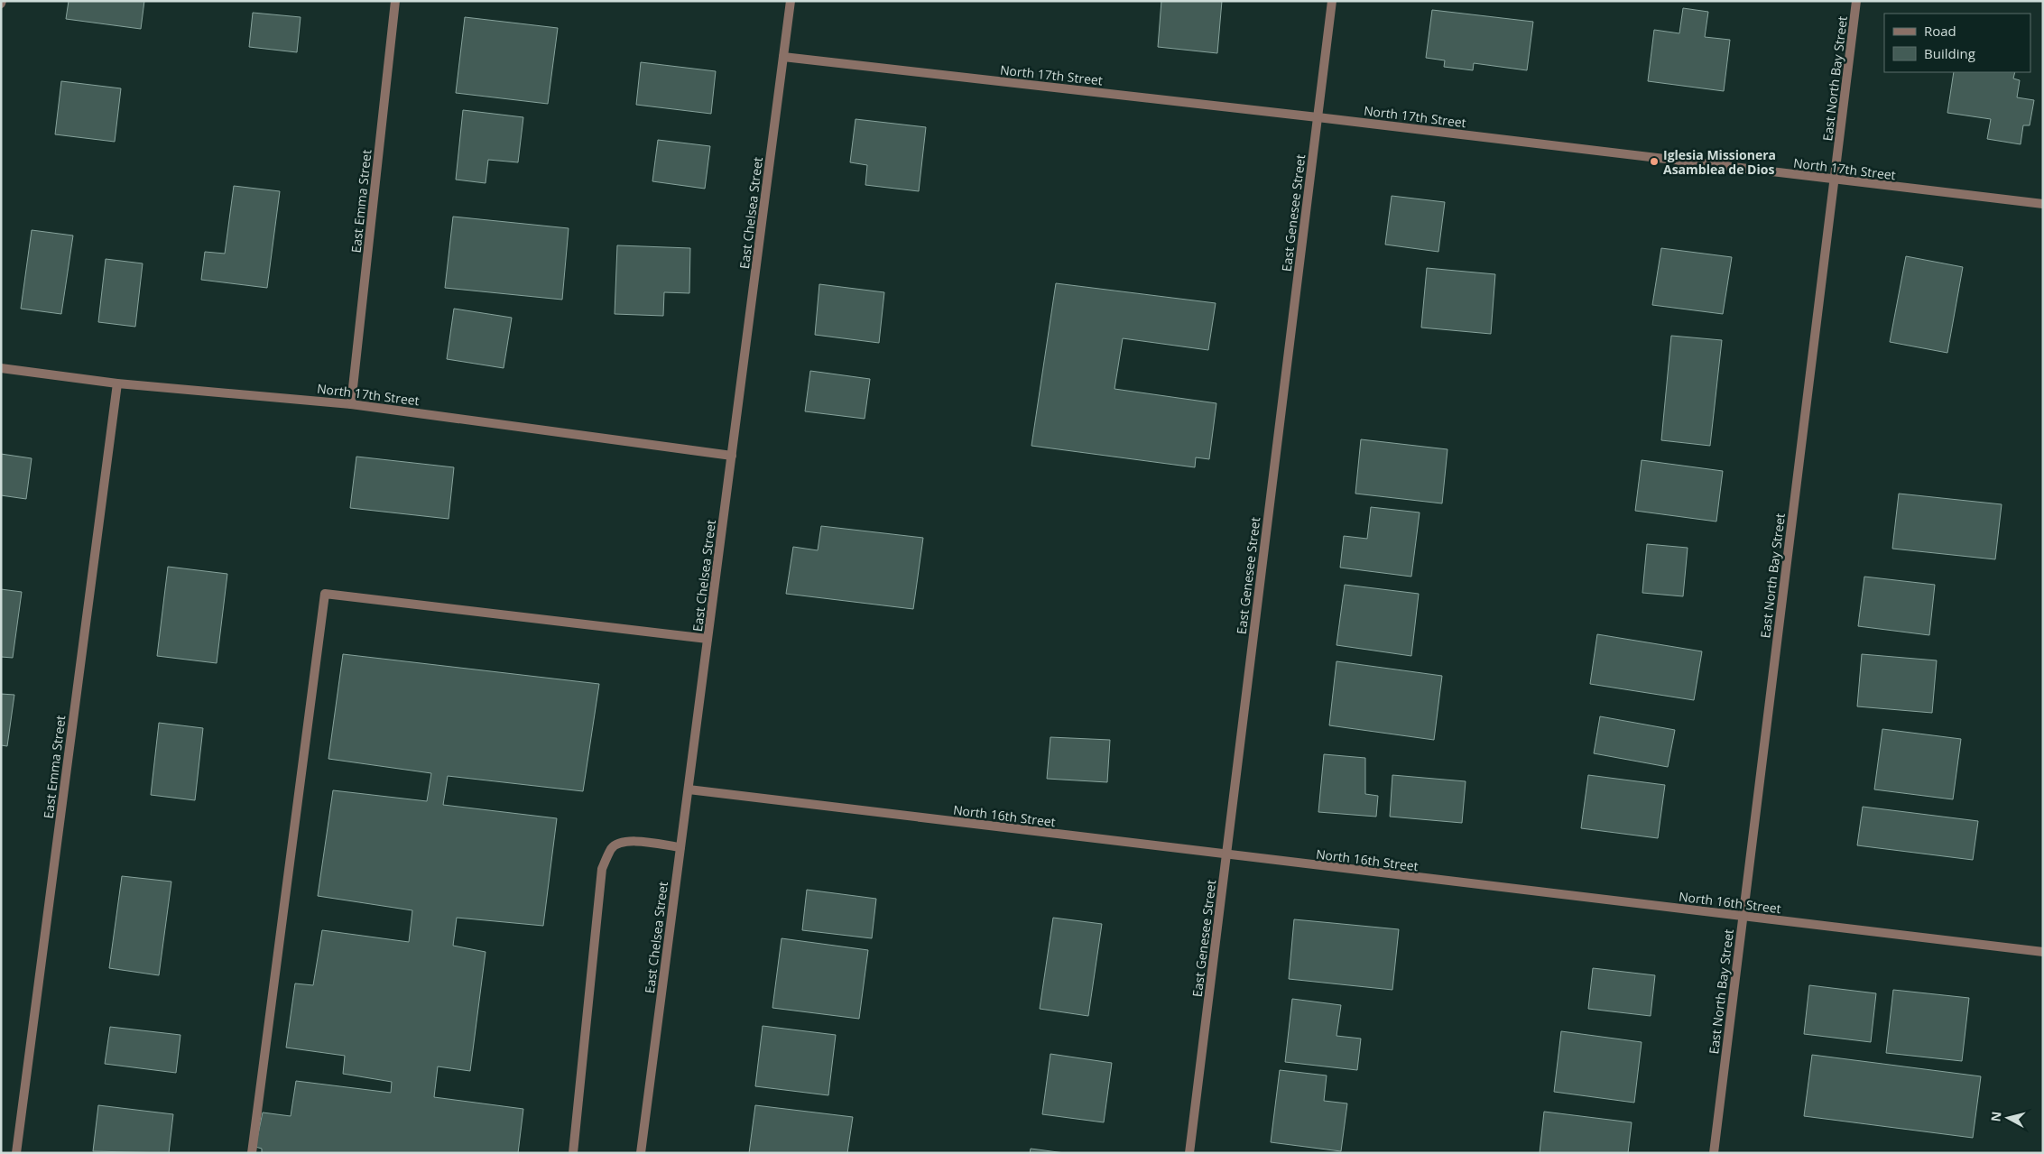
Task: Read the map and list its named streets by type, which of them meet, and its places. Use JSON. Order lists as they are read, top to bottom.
{
  "streets": {
    "street": [
      "North 17th Street",
      "East North Bay Street",
      "East Emma Street",
      "East Chelsea Street",
      "East Genesee Street",
      "North 16th Street"
    ]
  },
  "crossings": [
    ["North 17th Street", "East North Bay Street"],
    ["North 17th Street", "East Emma Street"],
    ["North 17th Street", "East Chelsea Street"],
    ["North 17th Street", "East Genesee Street"],
    ["East North Bay Street", "North 16th Street"],
    ["East Chelsea Street", "North 16th Street"],
    ["East Genesee Street", "North 16th Street"]
  ],
  "places": ["Iglesia Missionera Asamblea de Dios"],
  "legend": ["Road", "Building"],
  "north": "left"
}
